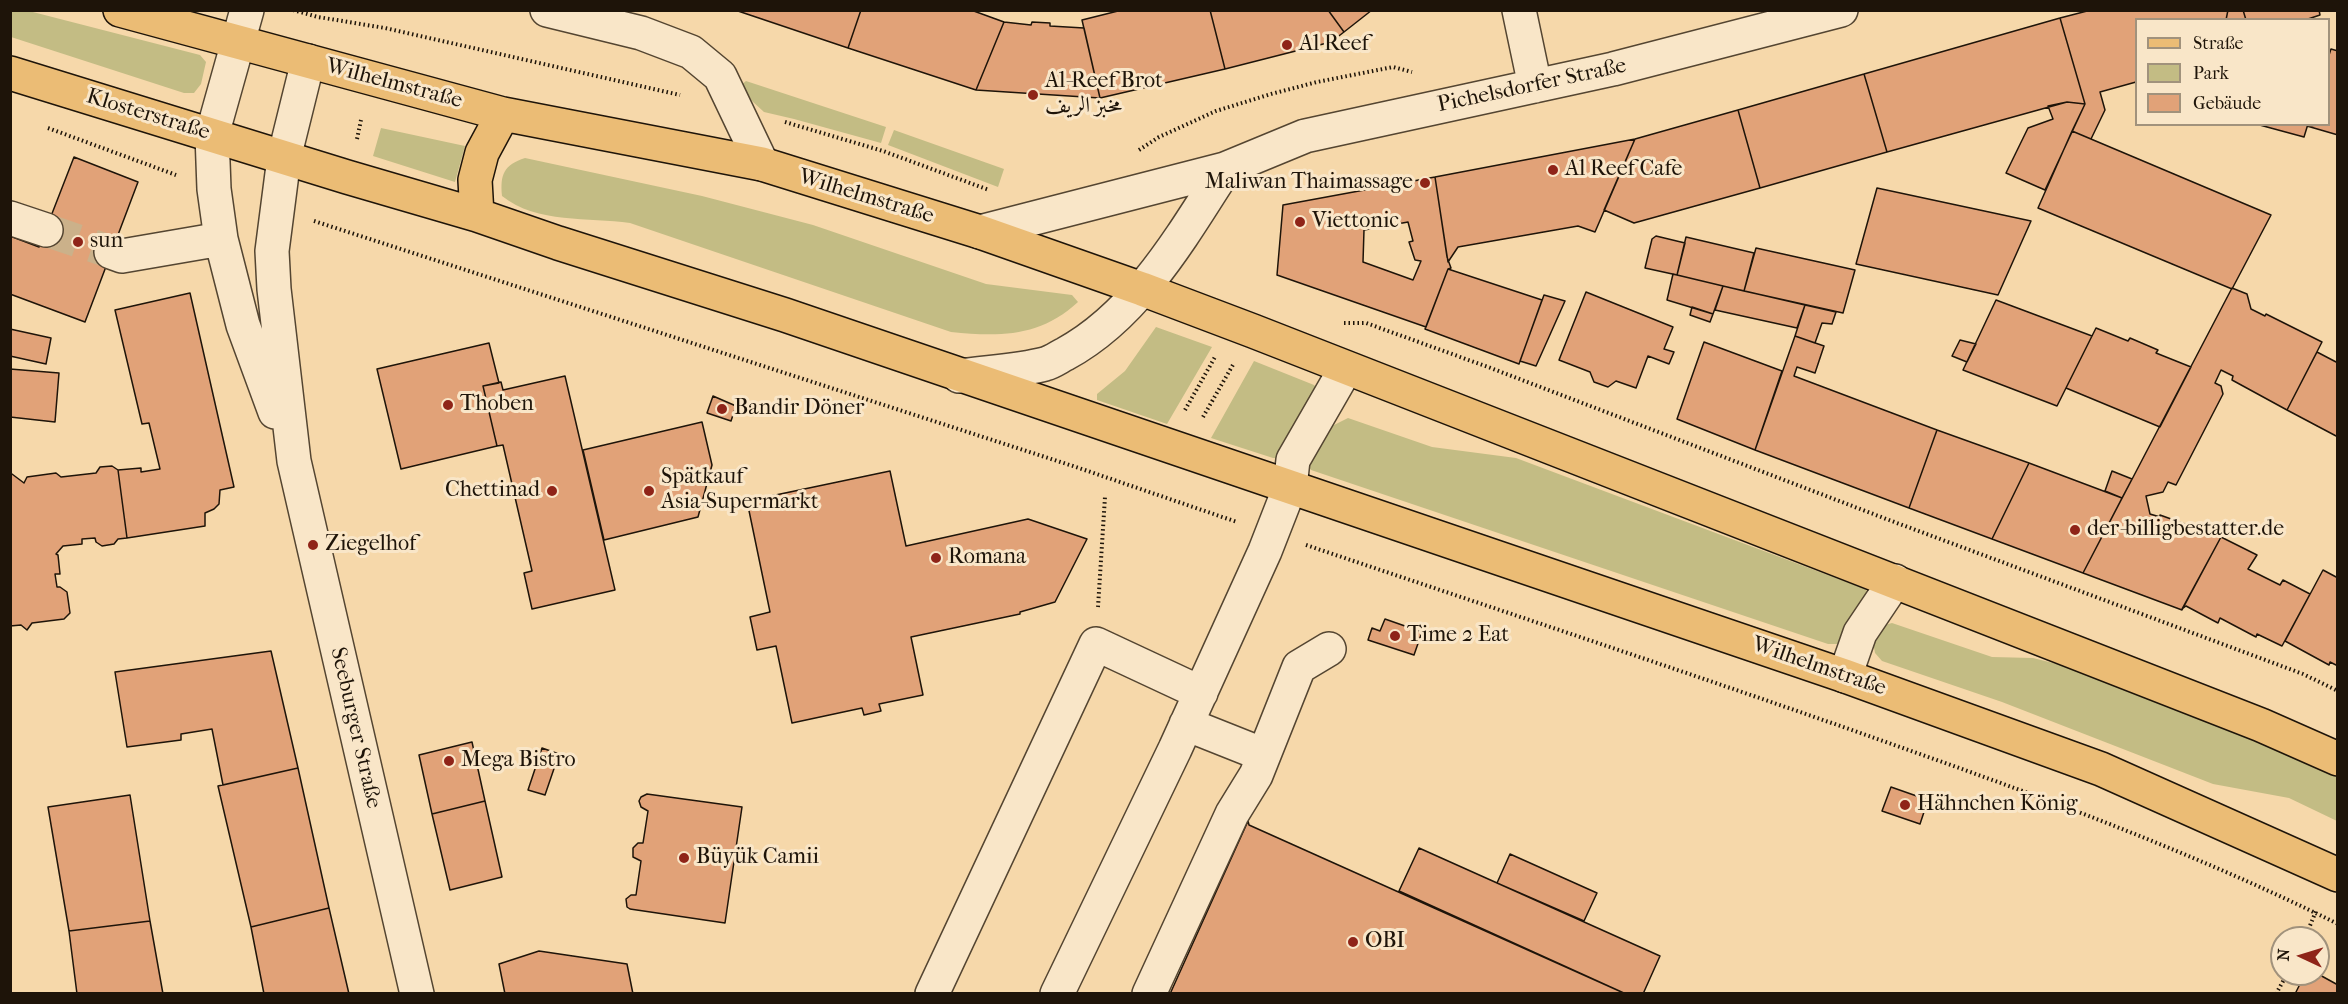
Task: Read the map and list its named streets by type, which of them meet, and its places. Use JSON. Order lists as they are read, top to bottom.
{
  "streets": {
    "main road": ["Wilhelmstraße", "Klosterstraße"],
    "street": ["Pichelsdorfer Straße", "Seeburger Straße"]
  },
  "crossings": [
    ["Wilhelmstraße", "Pichelsdorfer Straße"],
    ["Wilhelmstraße", "Klosterstraße"],
    ["Wilhelmstraße", "Seeburger Straße"],
    ["Klosterstraße", "Seeburger Straße"]
  ],
  "places": [
    "Al Reef",
    "Al-Reef Brot مخبز الريف",
    "Al Reef Cafe",
    "Maliwan Thaimassage",
    "Viettonic",
    "sun",
    "Thoben",
    "Bandir Döner",
    "Chettinad",
    "Spätkauf Asia-Supermarkt",
    "der-billigbestatter.de",
    "Ziegelhof",
    "Romana",
    "Time 2 Eat",
    "Mega Bistro",
    "Hähnchen König",
    "Büyük Camii",
    "OBI"
  ],
  "legend": ["Straße", "Park", "Gebäude"],
  "north": "left"
}
